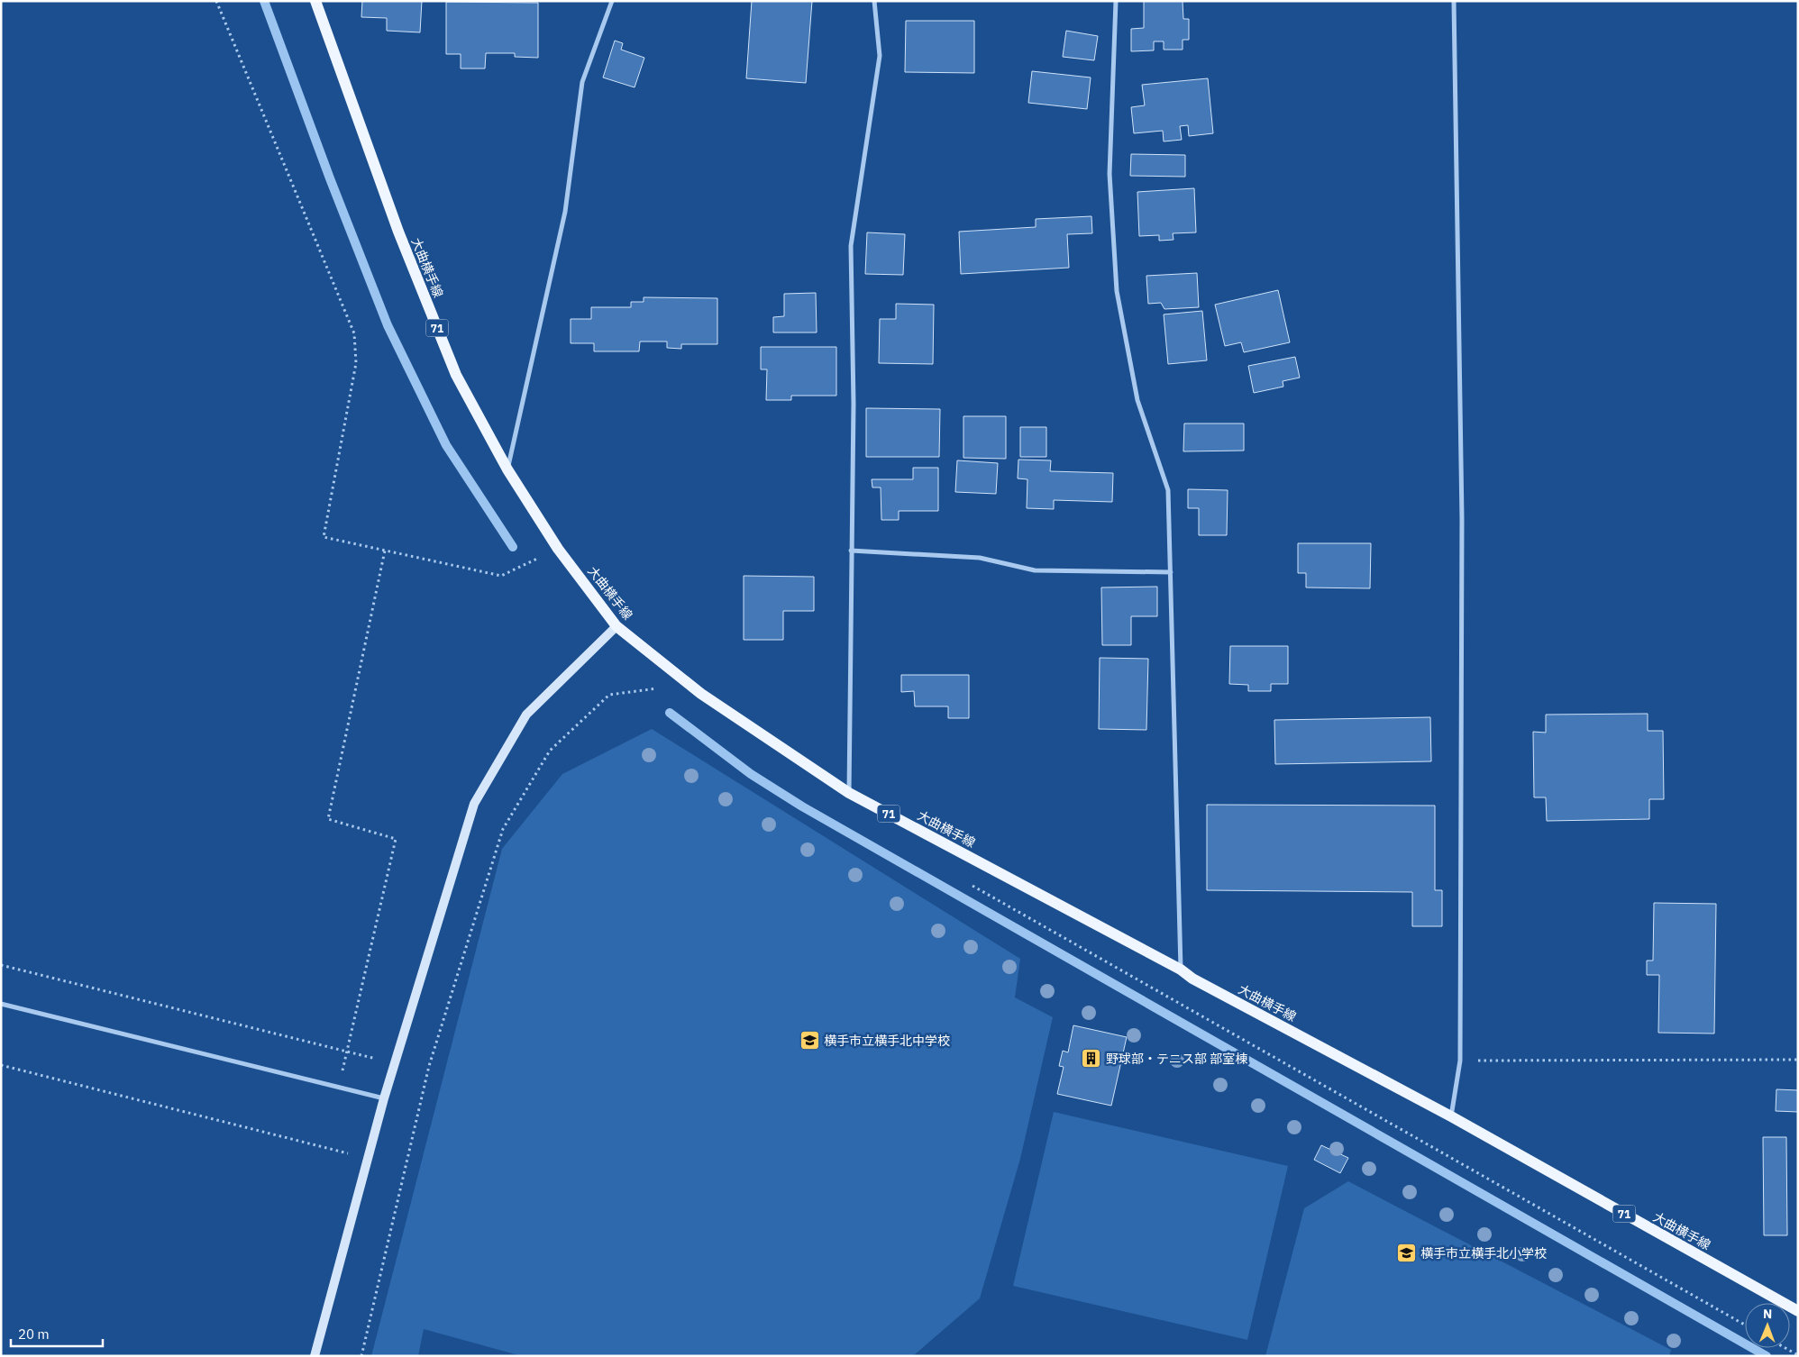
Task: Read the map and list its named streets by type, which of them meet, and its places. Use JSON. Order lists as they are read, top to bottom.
{
  "streets": {
    "main road": ["大曲横手線", "71"]
  },
  "places": {
    "school or university": ["横手市立横手北中学校", "横手市立横手北小学校"],
    "building": ["野球部・テニス部 部室棟"]
  },
  "scale_bar": "20 m",
  "north": "top"
}
